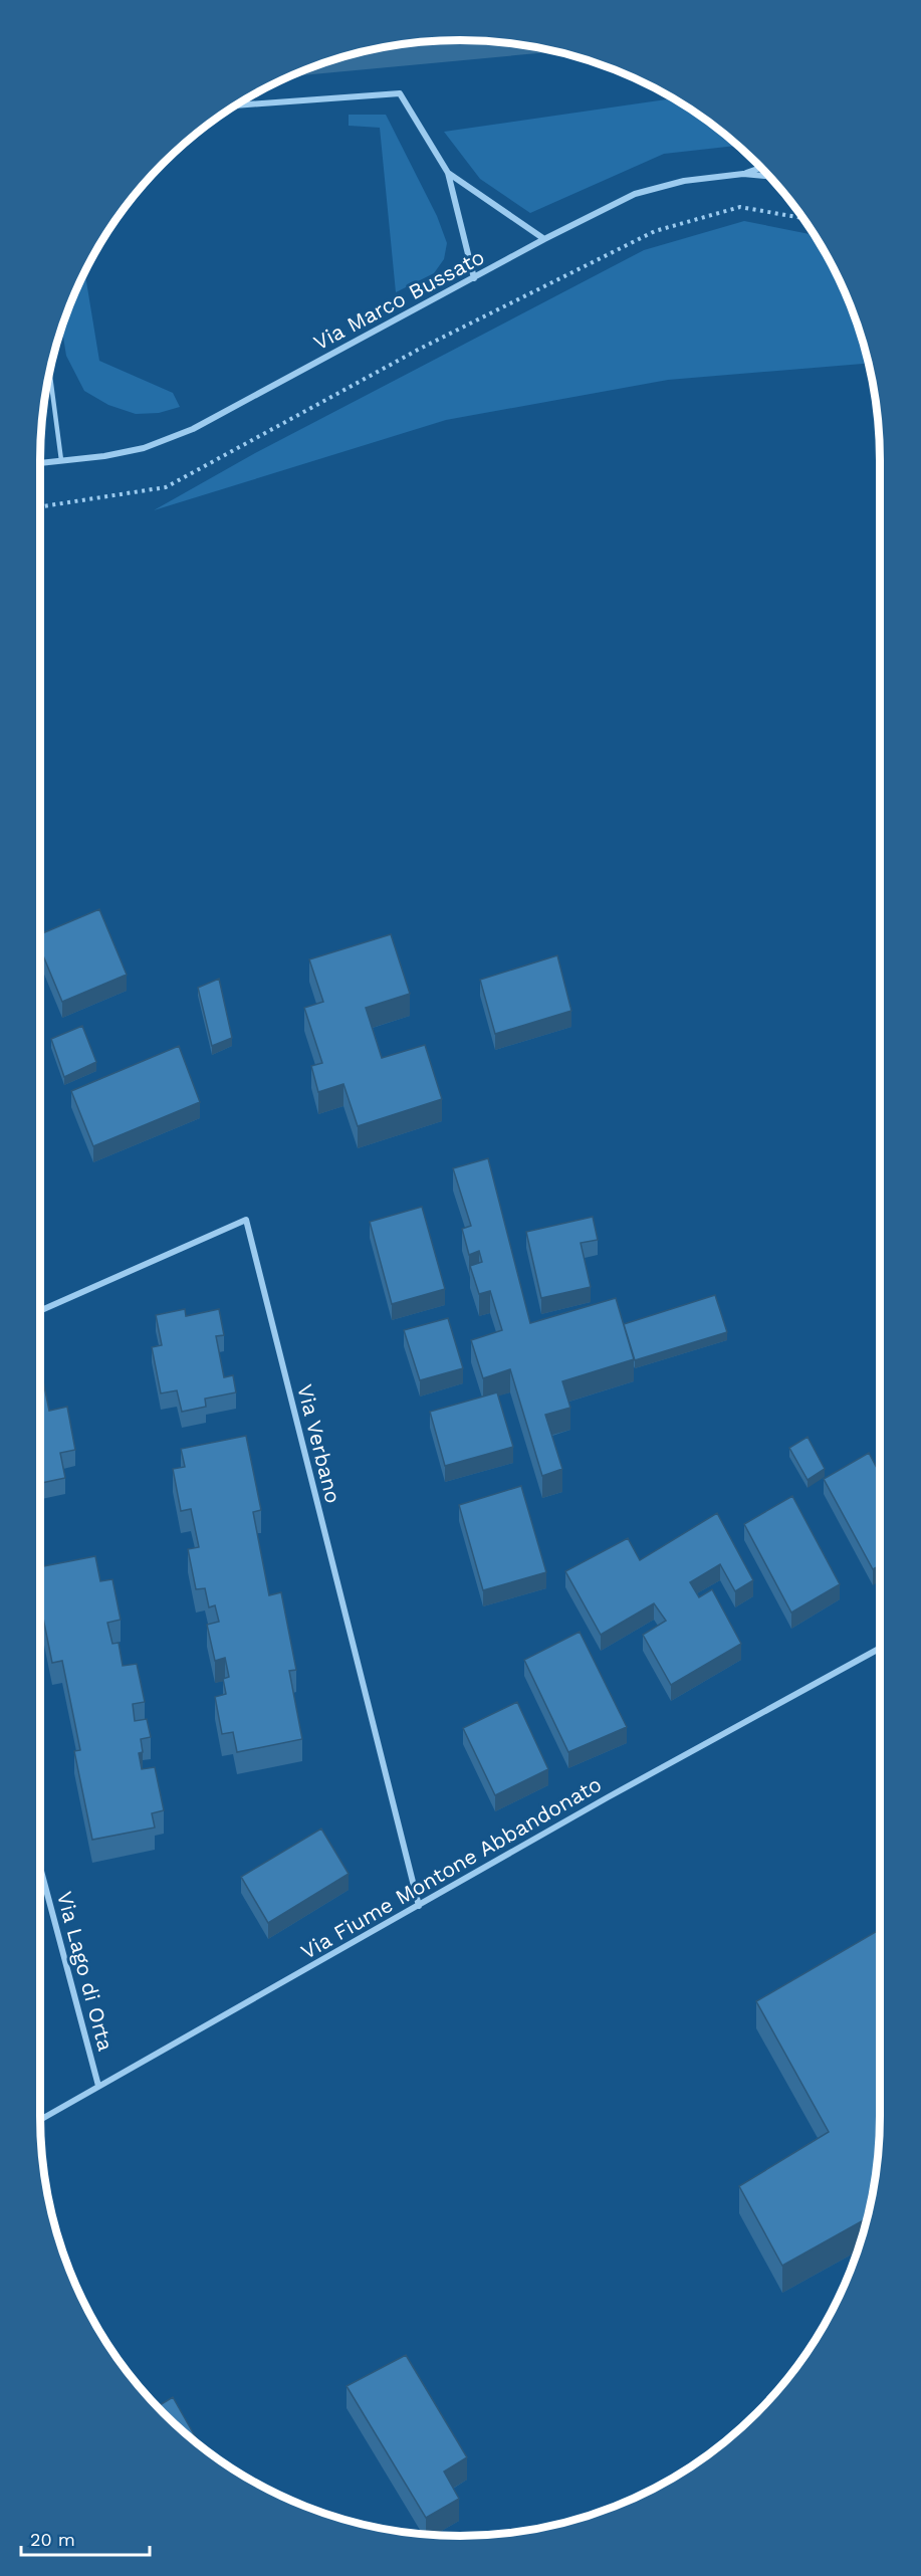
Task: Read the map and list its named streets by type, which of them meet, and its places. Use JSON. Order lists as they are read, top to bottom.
{
  "streets": {
    "street": [
      "Via Marco Bussato",
      "Via Verbano",
      "Via Fiume Montone Abbandonato",
      "Via Lago di Orta"
    ]
  },
  "crossings": [
    ["Via Verbano", "Via Fiume Montone Abbandonato"],
    ["Via Fiume Montone Abbandonato", "Via Lago di Orta"]
  ],
  "scale_bar": "20 m"
}
